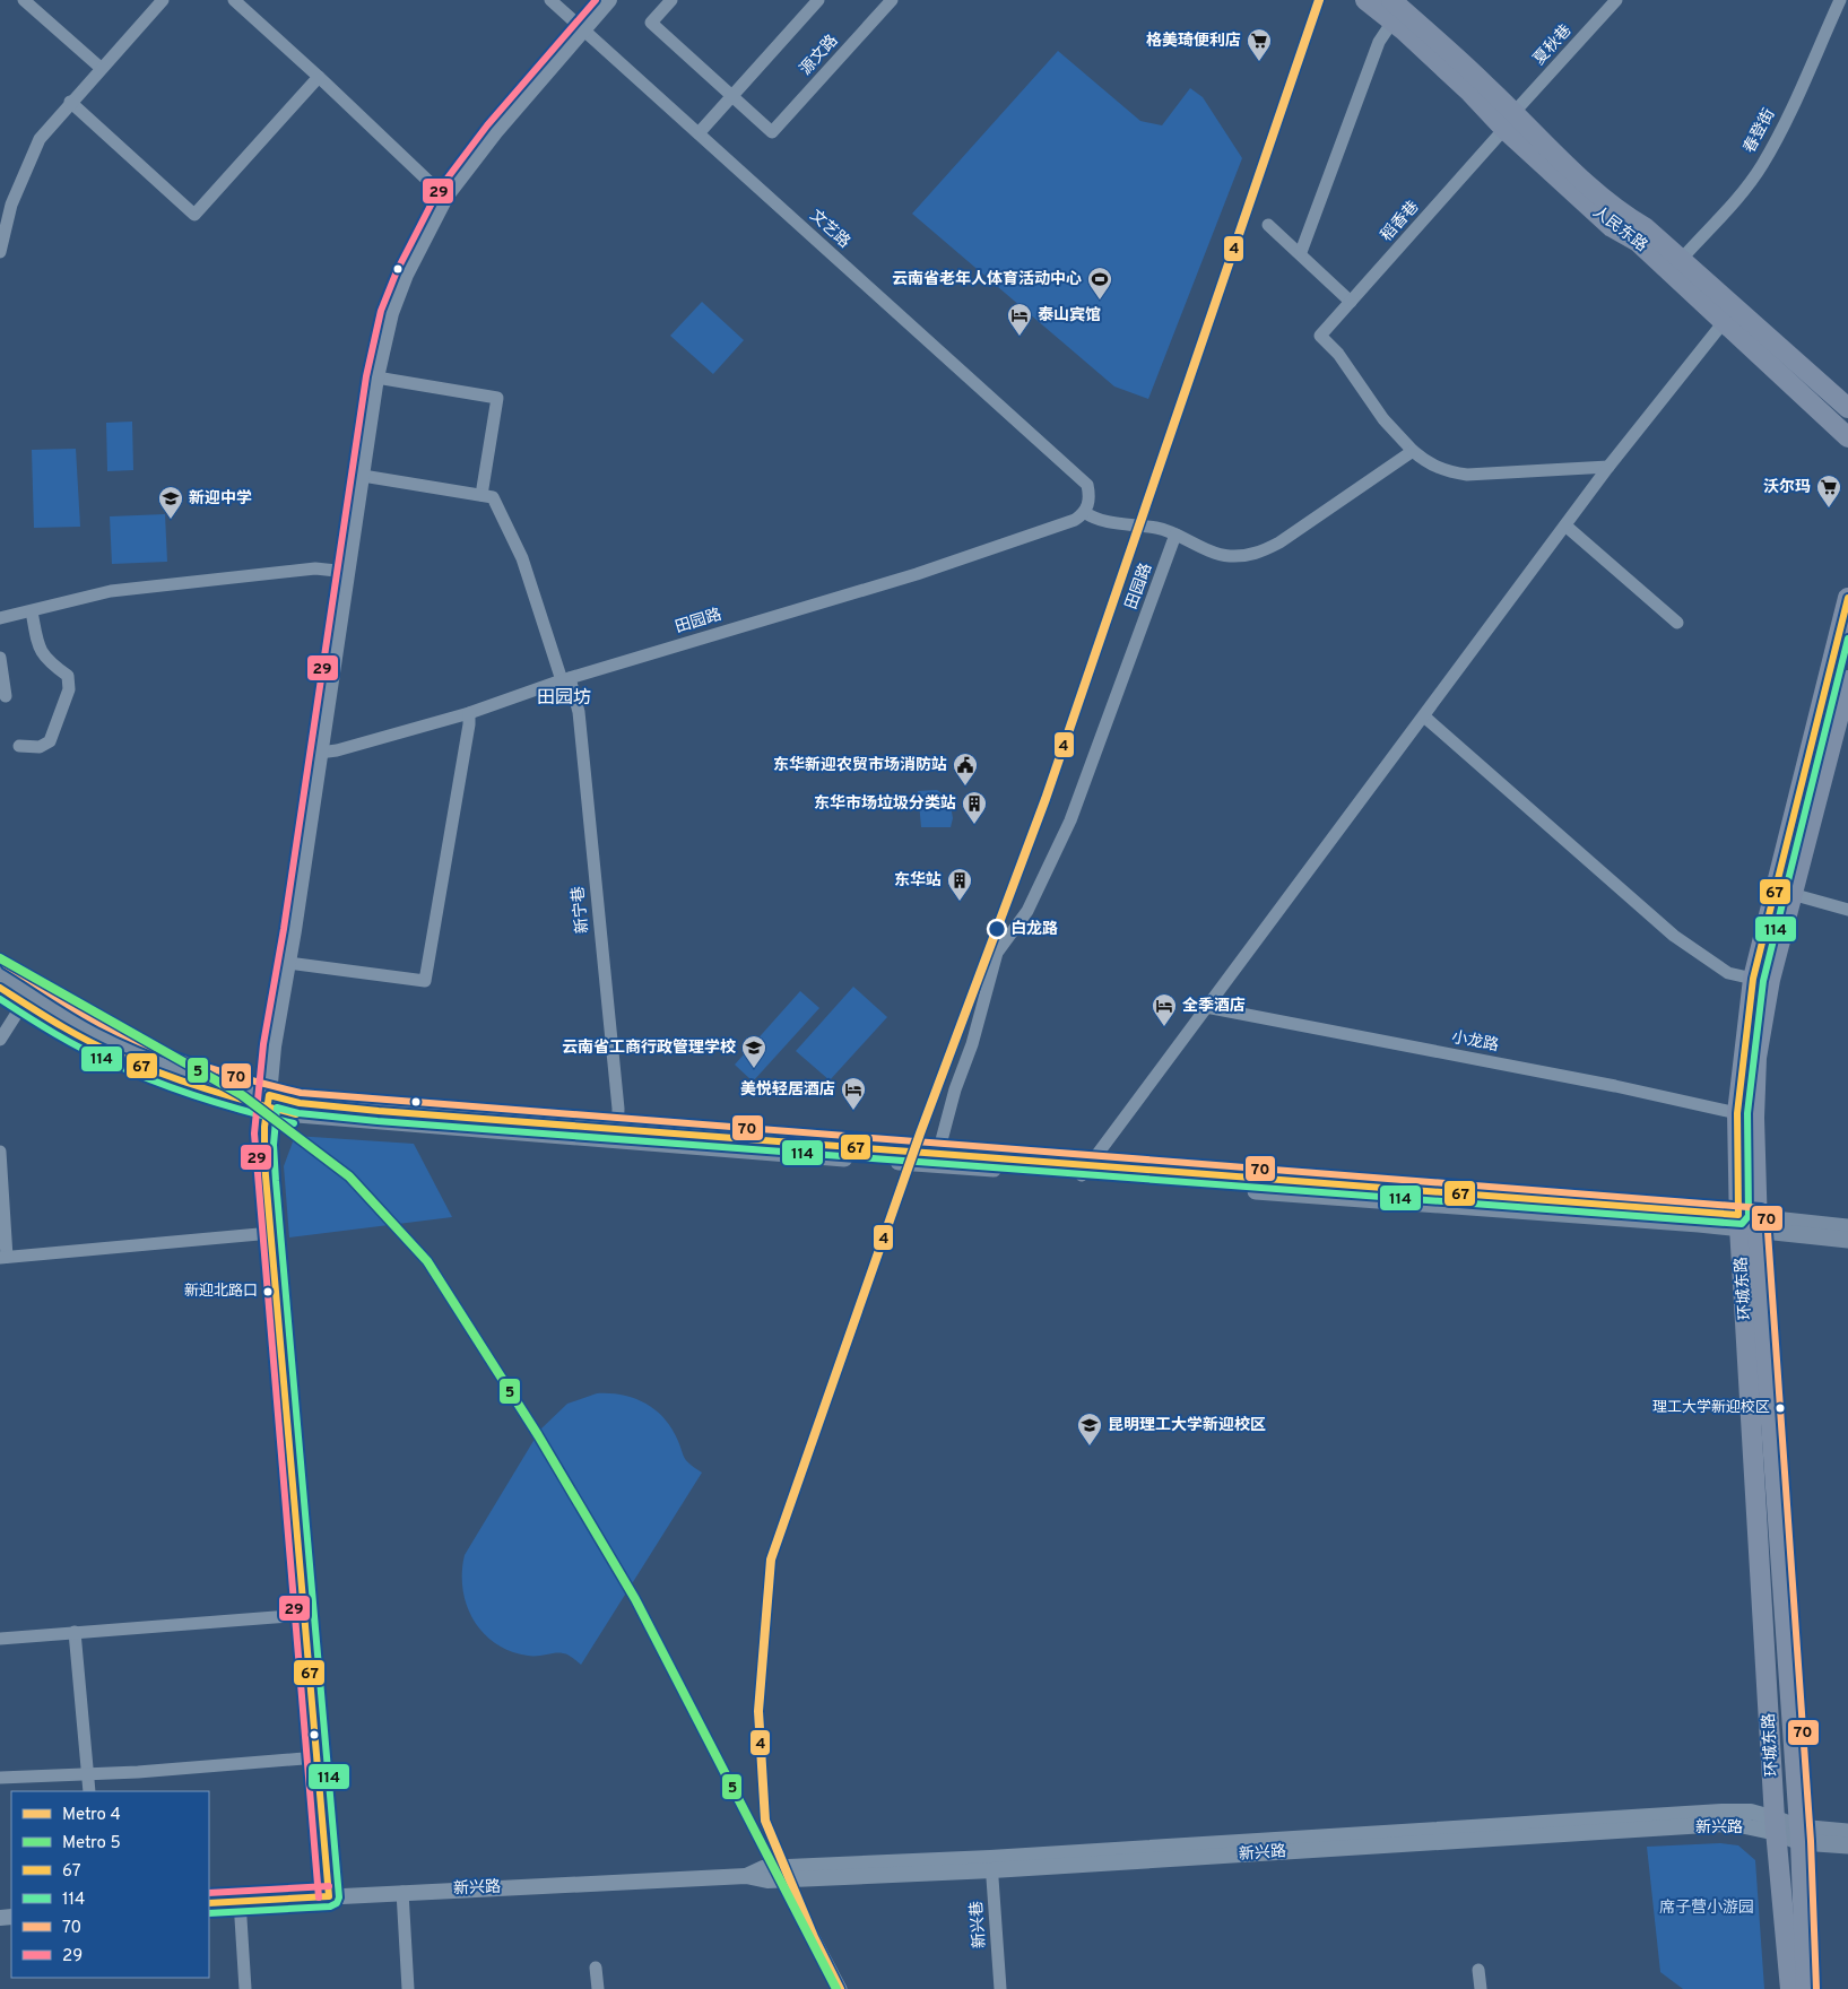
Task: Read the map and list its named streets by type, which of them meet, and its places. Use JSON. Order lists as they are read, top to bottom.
{
  "streets": {
    "main road": ["人民东路", "环城东路"],
    "street": [
      "夏秋巷",
      "源文路",
      "春登街",
      "稻香巷",
      "文艺路",
      "田园路",
      "新宁巷",
      "小龙路",
      "新兴路",
      "新兴巷"
    ]
  },
  "crossings": [
    ["夏秋巷", "稻香巷"],
    ["夏秋巷", "人民东路"],
    ["春登街", "人民东路"],
    ["稻香巷", "人民东路"],
    ["文艺路", "田园路"],
    ["田园路", "新宁巷"],
    ["小龙路", "环城东路"],
    ["环城东路", "新兴路"],
    ["新兴路", "新兴巷"]
  ],
  "districts": ["田园坊"],
  "parks": ["席子营小游园"],
  "places": {
    "supermarket": ["格美琦便利店", "沃尔玛"],
    "sports": ["云南省老年人体育活动中心"],
    "hotel": ["泰山宾馆", "全季酒店", "美悦·轻居酒店"],
    "school or university": ["新迎中学", "云南省工商行政管理学校", "昆明理工大学新迎校区"],
    "public building": ["东华新迎农贸市场消防站"],
    "building": ["东华市场垃圾分类站", "东华站"],
    "other": ["白龙路", "新迎北路口", "理工大学新迎校区"]
  },
  "lines": [
    "metro line 4",
    "transit line 29",
    "transit line 67",
    "transit line 114",
    "metro line 5",
    "transit line 70"
  ],
  "legend": [
    "Metro 4",
    "Metro 5",
    "67",
    "114",
    "70",
    "29"
  ]
}
